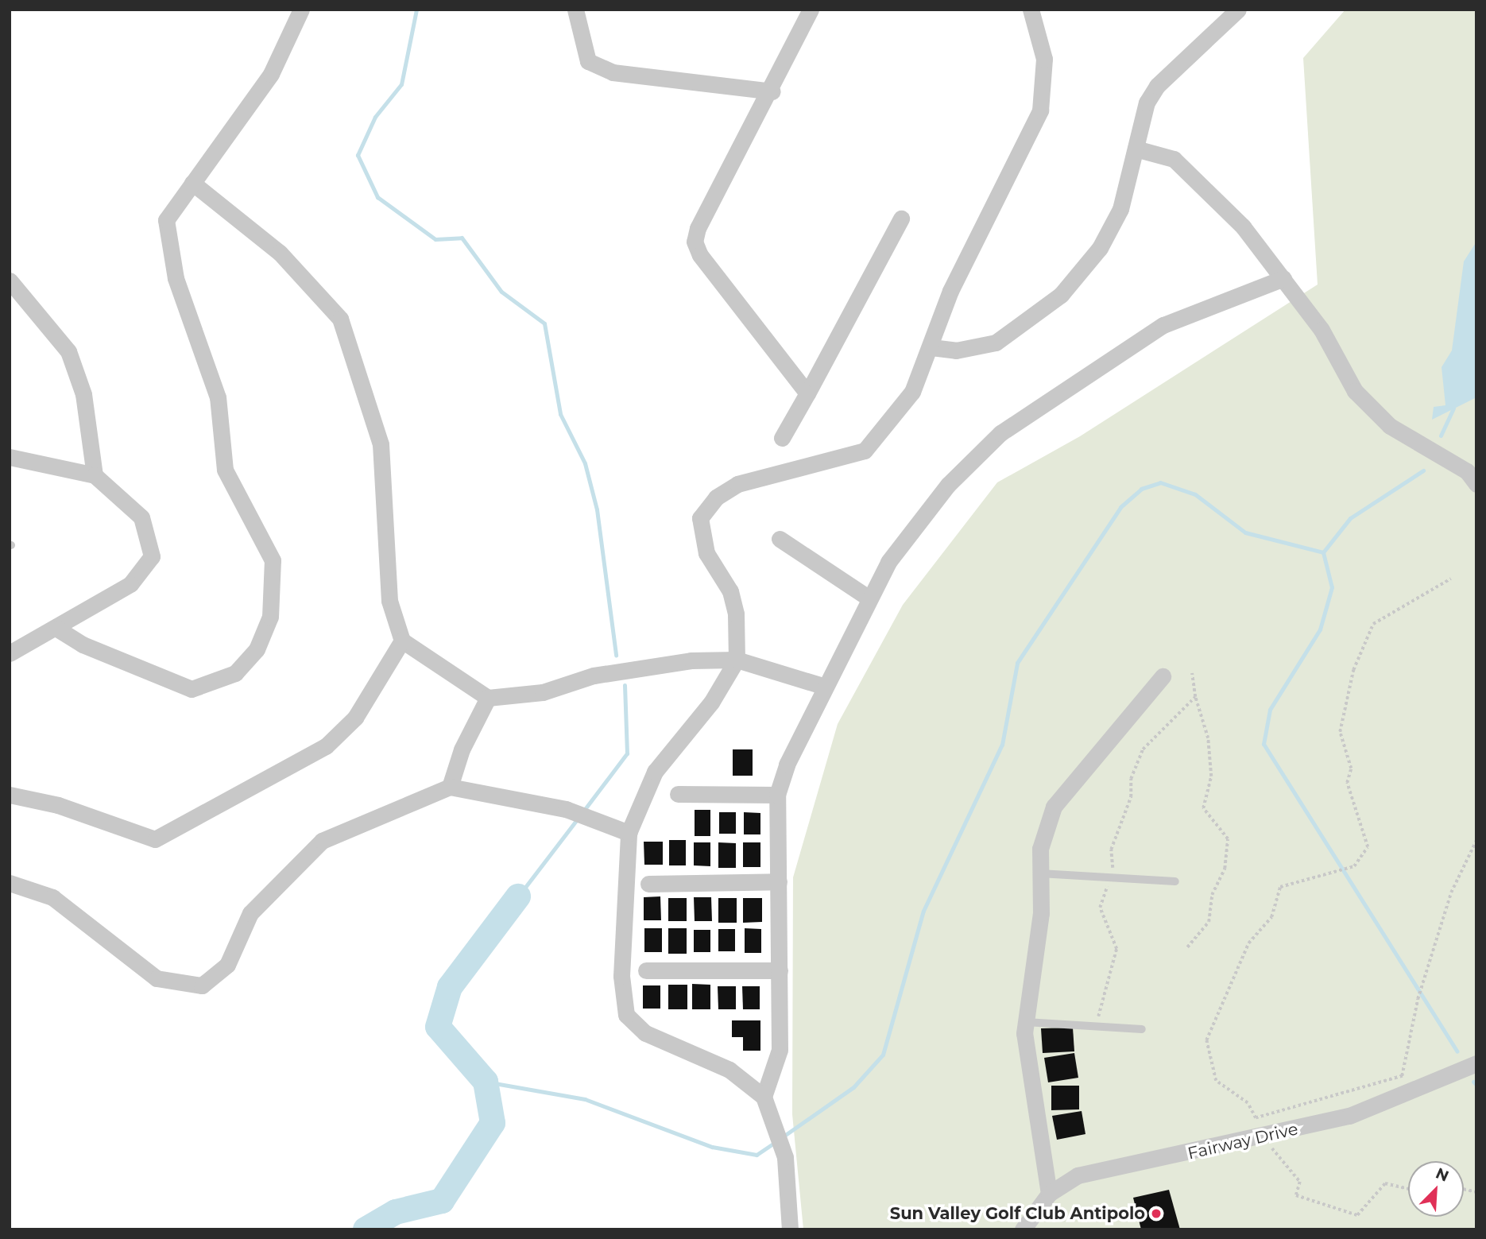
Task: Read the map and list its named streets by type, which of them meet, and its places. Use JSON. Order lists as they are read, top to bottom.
{
  "streets": {
    "street": ["Fairway Drive"]
  },
  "places": ["Sun Valley Golf Club Antipolo"],
  "north": "top right"
}
